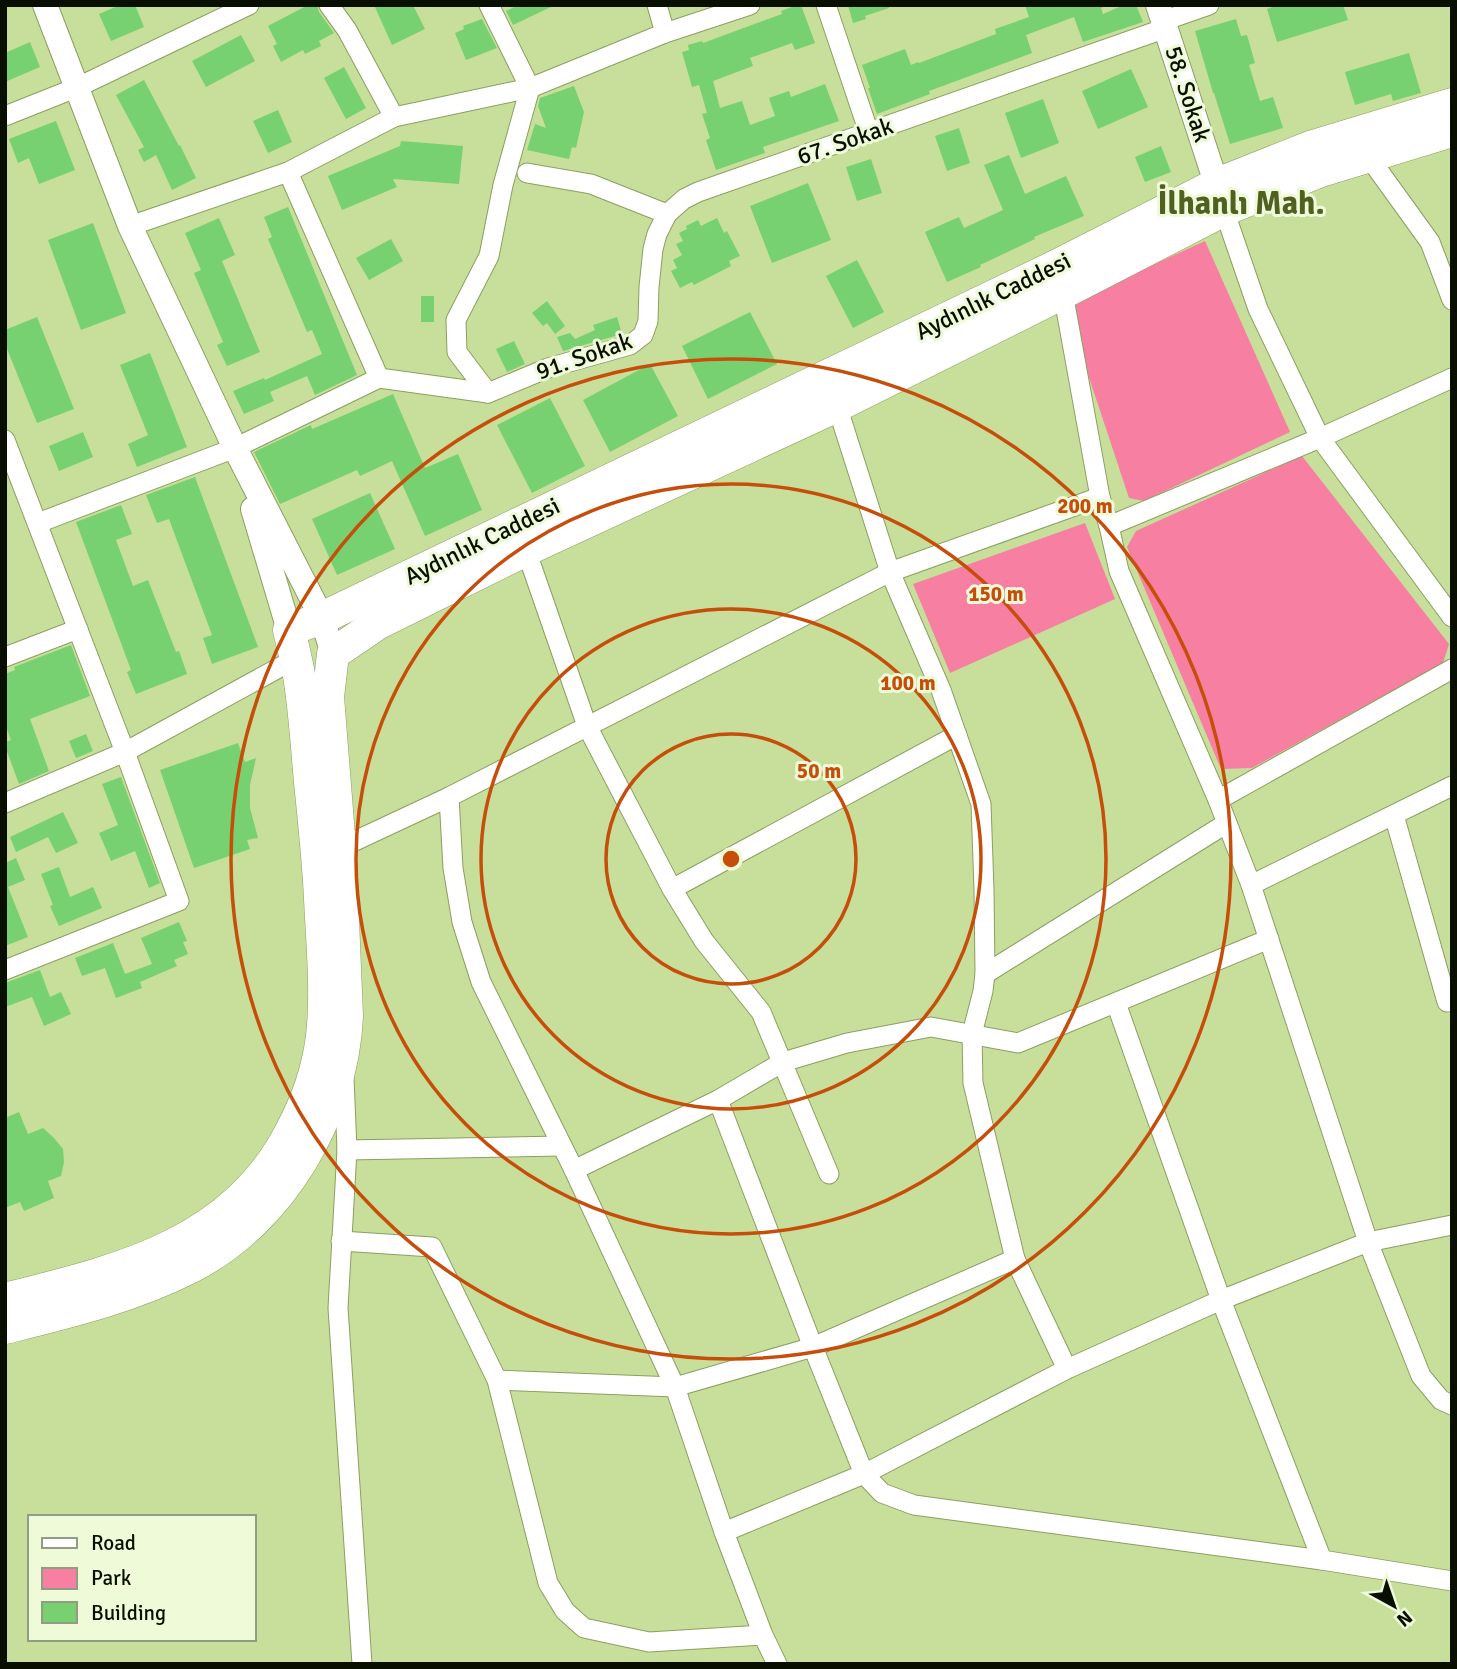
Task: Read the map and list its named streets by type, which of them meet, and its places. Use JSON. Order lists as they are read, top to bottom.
{
  "streets": {
    "main road": ["Aydınlık Caddesi"],
    "street": ["58. Sokak", "67. Sokak", "91. Sokak"]
  },
  "crossings": [
    ["58. Sokak", "67. Sokak"],
    ["58. Sokak", "Aydınlık Caddesi"],
    ["67. Sokak", "91. Sokak"]
  ],
  "districts": ["İlhanlı Mah."],
  "legend": ["Road", "Park", "Building"],
  "north": "bottom right",
  "rings": [
    "200 m",
    "150 m",
    "100 m",
    "50 m"
  ]
}
